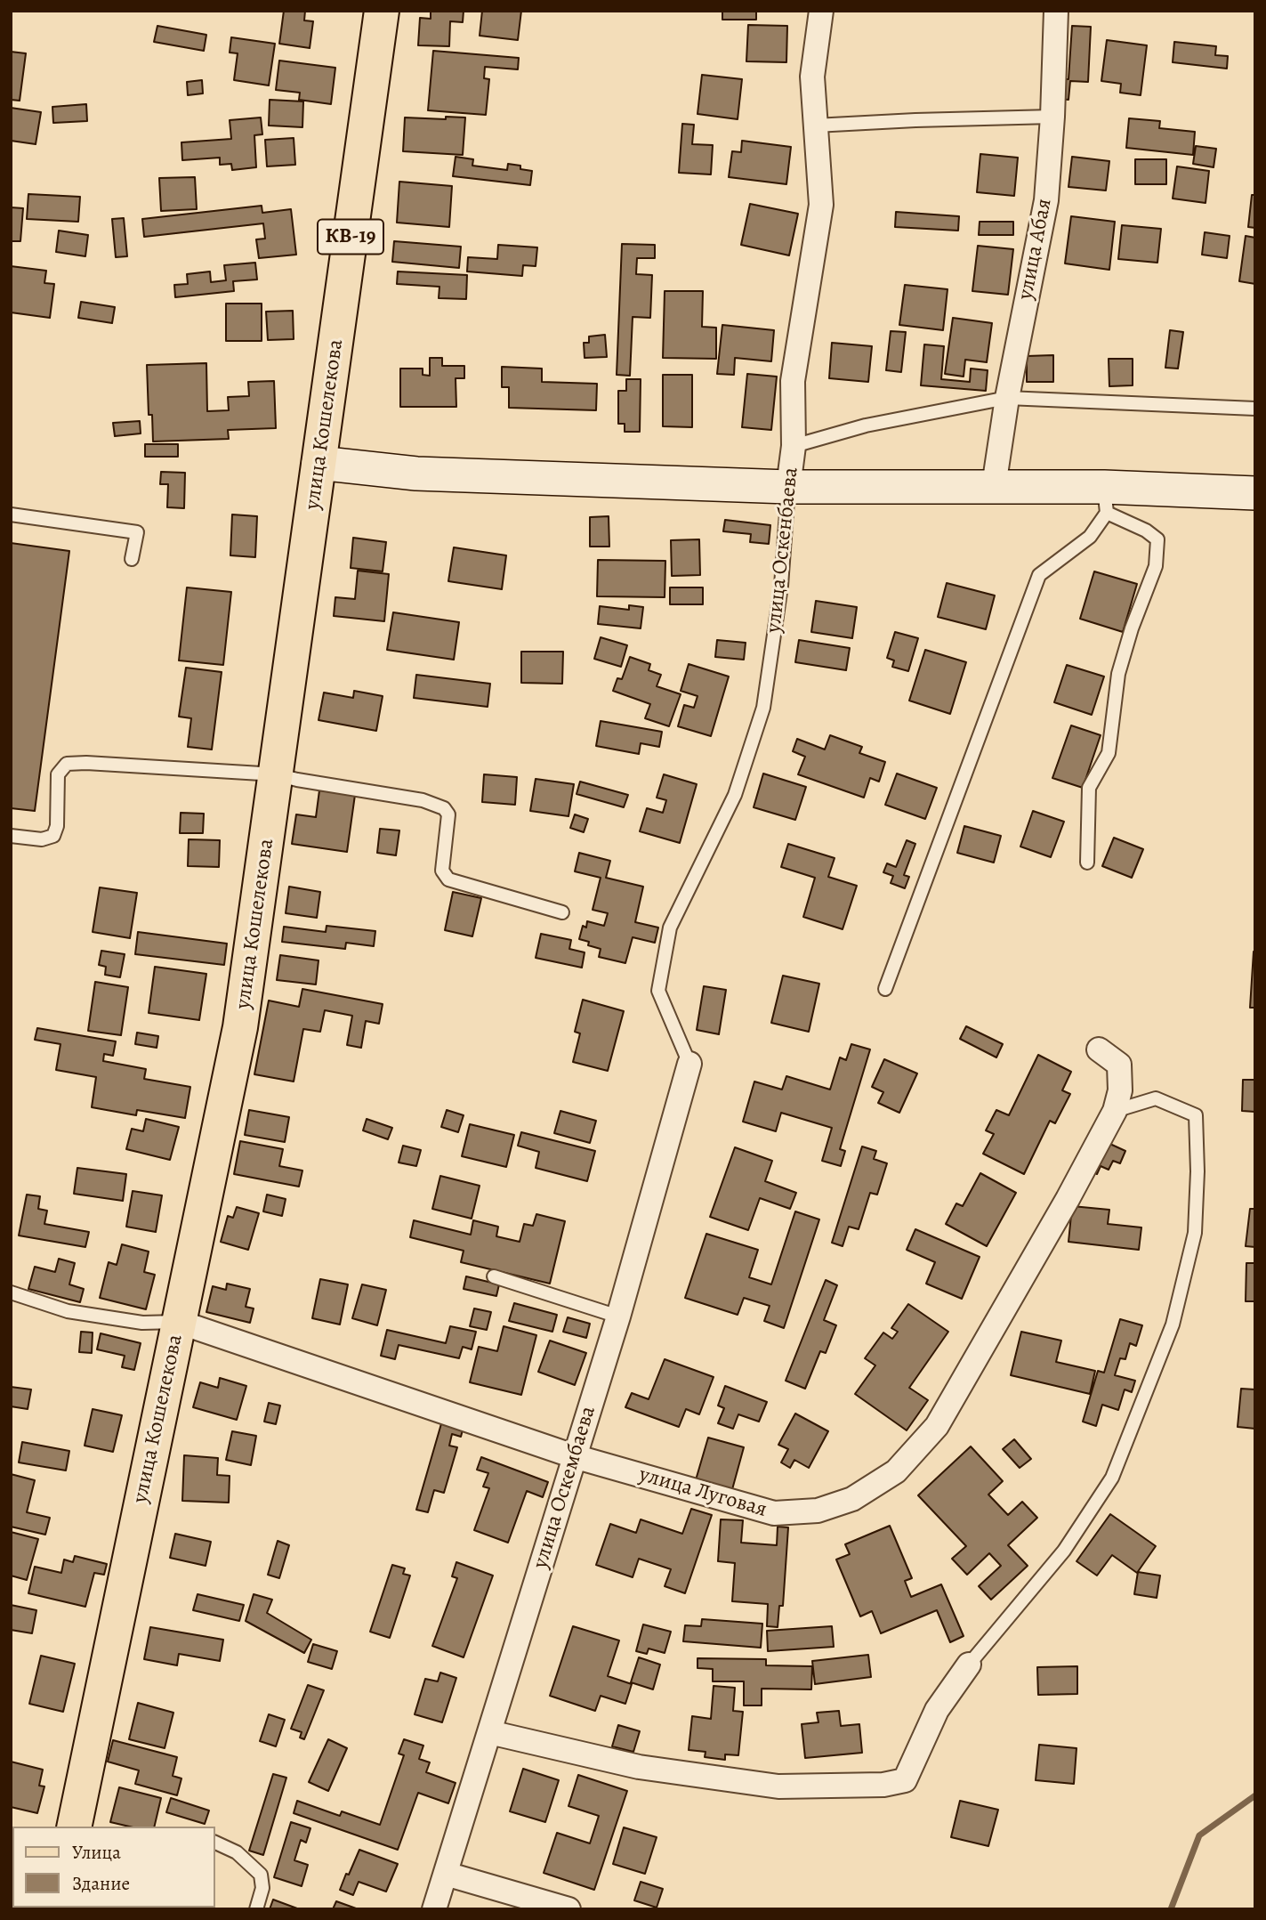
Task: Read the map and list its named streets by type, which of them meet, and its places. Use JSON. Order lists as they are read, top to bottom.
{
  "streets": {
    "main road": ["КВ-19", "улица Кошелекова"],
    "street": [
      "улица Абая",
      "улица Оскенбаева",
      "улица Оскембаева",
      "улица Луговая"
    ]
  },
  "crossings": [
    ["улица Кошелекова", "улица Луговая"],
    ["улица Оскенбаева", "улица Оскембаева"],
    ["улица Оскембаева", "улица Луговая"]
  ],
  "legend": ["Улица", "Здание"]
}
